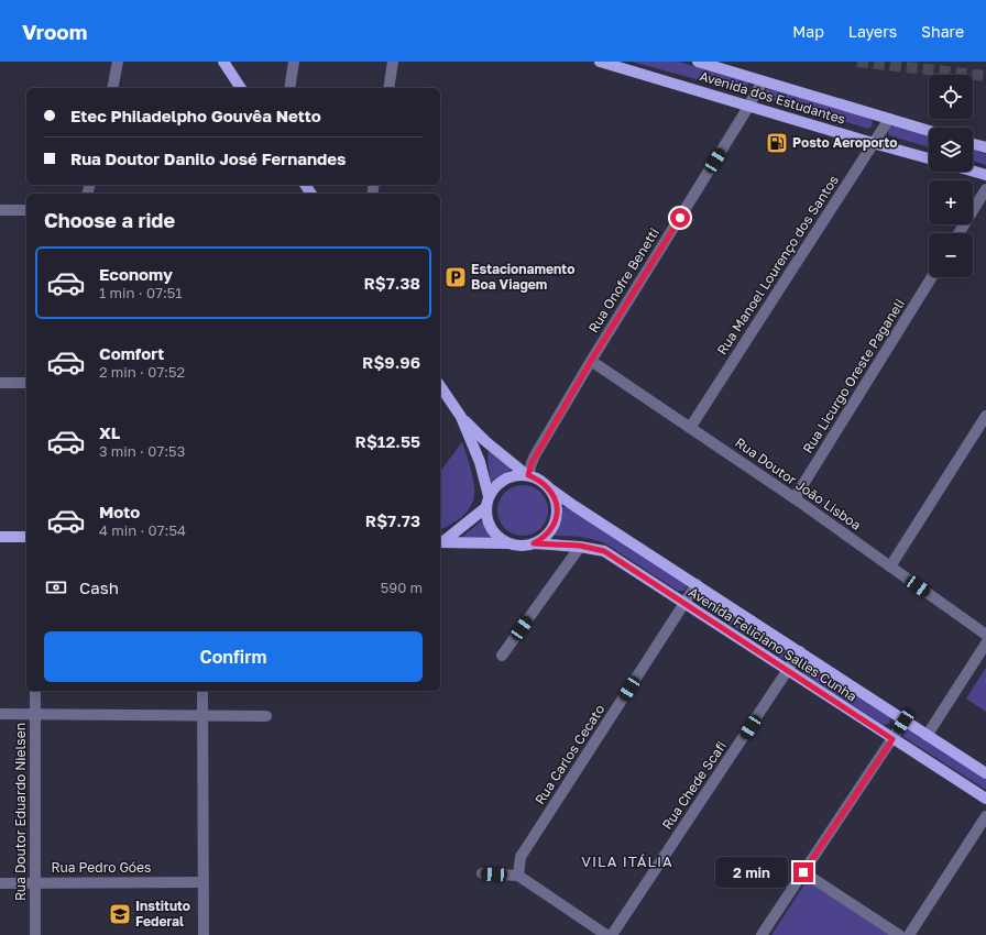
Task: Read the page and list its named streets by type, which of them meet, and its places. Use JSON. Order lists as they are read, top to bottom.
{
  "streets": {
    "main road": ["Avenida dos Estudantes", "Avenida Feliciano Salles Cunha"],
    "street": [
      "Rua Manoel Lourenço dos Santos",
      "Rua Onofre Benetti",
      "Rua Licurgo Oreste Paganeli",
      "Rua Doutor João Lisboa",
      "Rua Carlos Cecato",
      "Rua Chede Scafi",
      "Rua Doutor Eduardo Nielsen",
      "Rua Pedro Góes"
    ]
  },
  "crossings": [
    ["Avenida dos Estudantes", "Rua Manoel Lourenço dos Santos"],
    ["Avenida dos Estudantes", "Rua Onofre Benetti"],
    ["Rua Manoel Lourenço dos Santos", "Rua Doutor João Lisboa"],
    ["Rua Onofre Benetti", "Rua Doutor João Lisboa"],
    ["Rua Onofre Benetti", "Avenida Feliciano Salles Cunha"],
    ["Rua Licurgo Oreste Paganeli", "Rua Doutor João Lisboa"],
    ["Avenida Feliciano Salles Cunha", "Rua Carlos Cecato"],
    ["Avenida Feliciano Salles Cunha", "Rua Chede Scafi"],
    ["Rua Doutor Eduardo Nielsen", "Rua Pedro Góes"]
  ],
  "districts": ["VILA ITÁLIA"],
  "places": {
    "fuel station": ["Posto Aeroporto"],
    "parking": ["Estacionamento Boa Viagem"],
    "school or university": ["Instituto Federal"]
  },
  "page": {
    "header": "Vroom",
    "nav": ["Map", "Layers", "Share"],
    "map_buttons": ["+", "−"],
    "banner": ["Etec Philadelpho Gouvêa Netto", "Rua Doutor Danilo José Fernandes"],
    "heading": "Choose a ride",
    "list": [
      {
        "name": "Economy",
        "note": "1 min · 07:51",
        "value": "R$7.38"
      },
      {
        "name": "Comfort",
        "note": "2 min · 07:52",
        "value": "R$9.96"
      },
      {
        "name": "XL",
        "note": "3 min · 07:53",
        "value": "R$12.55"
      },
      {
        "name": "Moto",
        "note": "4 min · 07:54",
        "value": "R$7.73"
      }
    ],
    "pay": ["Cash", "590 m"],
    "buttons": "Confirm",
    "bubble": "2 min"
  }
}
